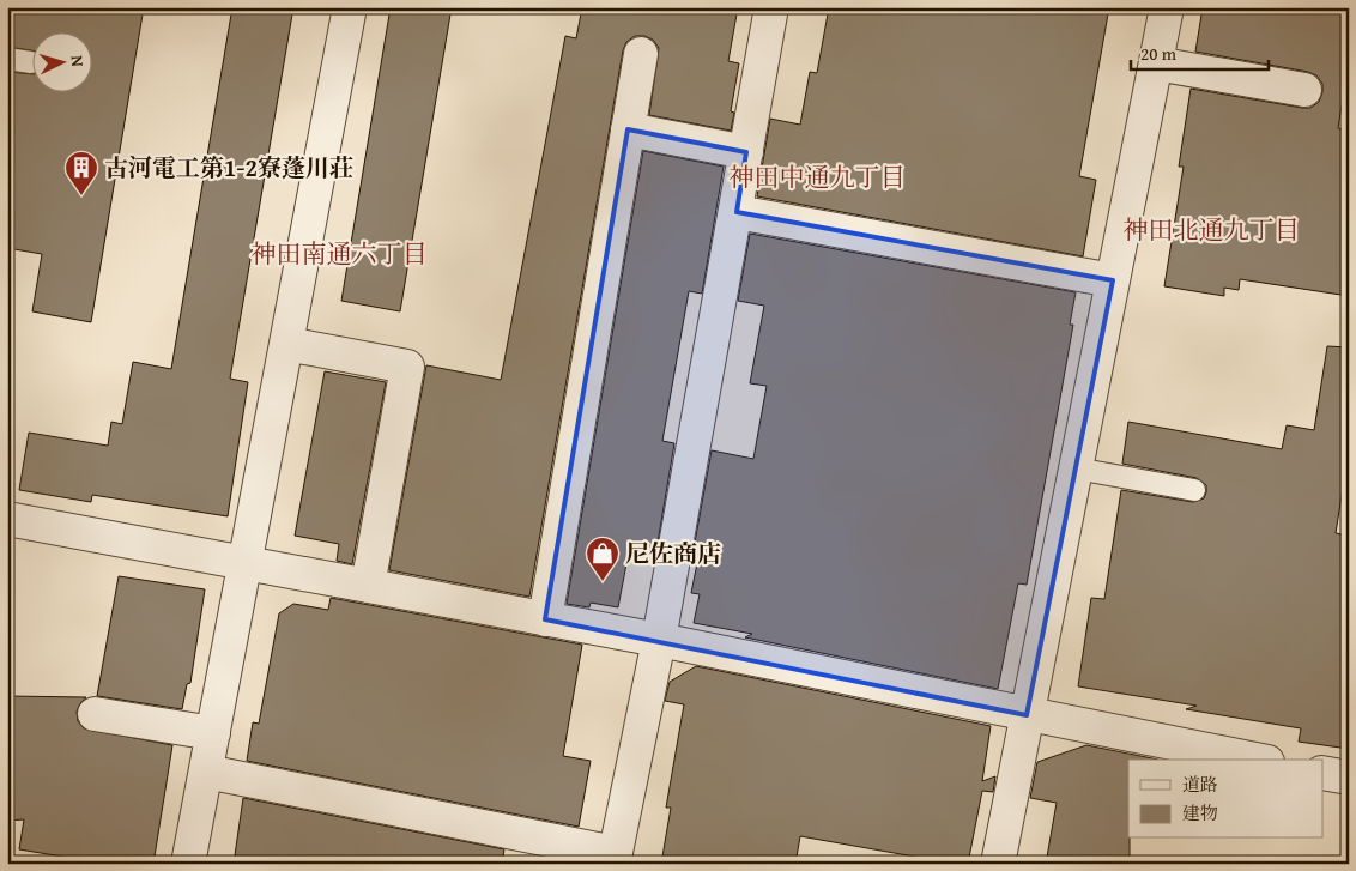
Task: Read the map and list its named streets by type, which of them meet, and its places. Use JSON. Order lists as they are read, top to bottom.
{
  "districts": ["神田中通九丁目", "神田北通九丁目", "神田南通六丁目"],
  "places": {
    "building": ["古河電工第1-2寮蓬川荘"],
    "shop": ["尼佐商店"]
  },
  "legend": ["道路", "建物"],
  "scale_bar": "20 m",
  "north": "right"
}
